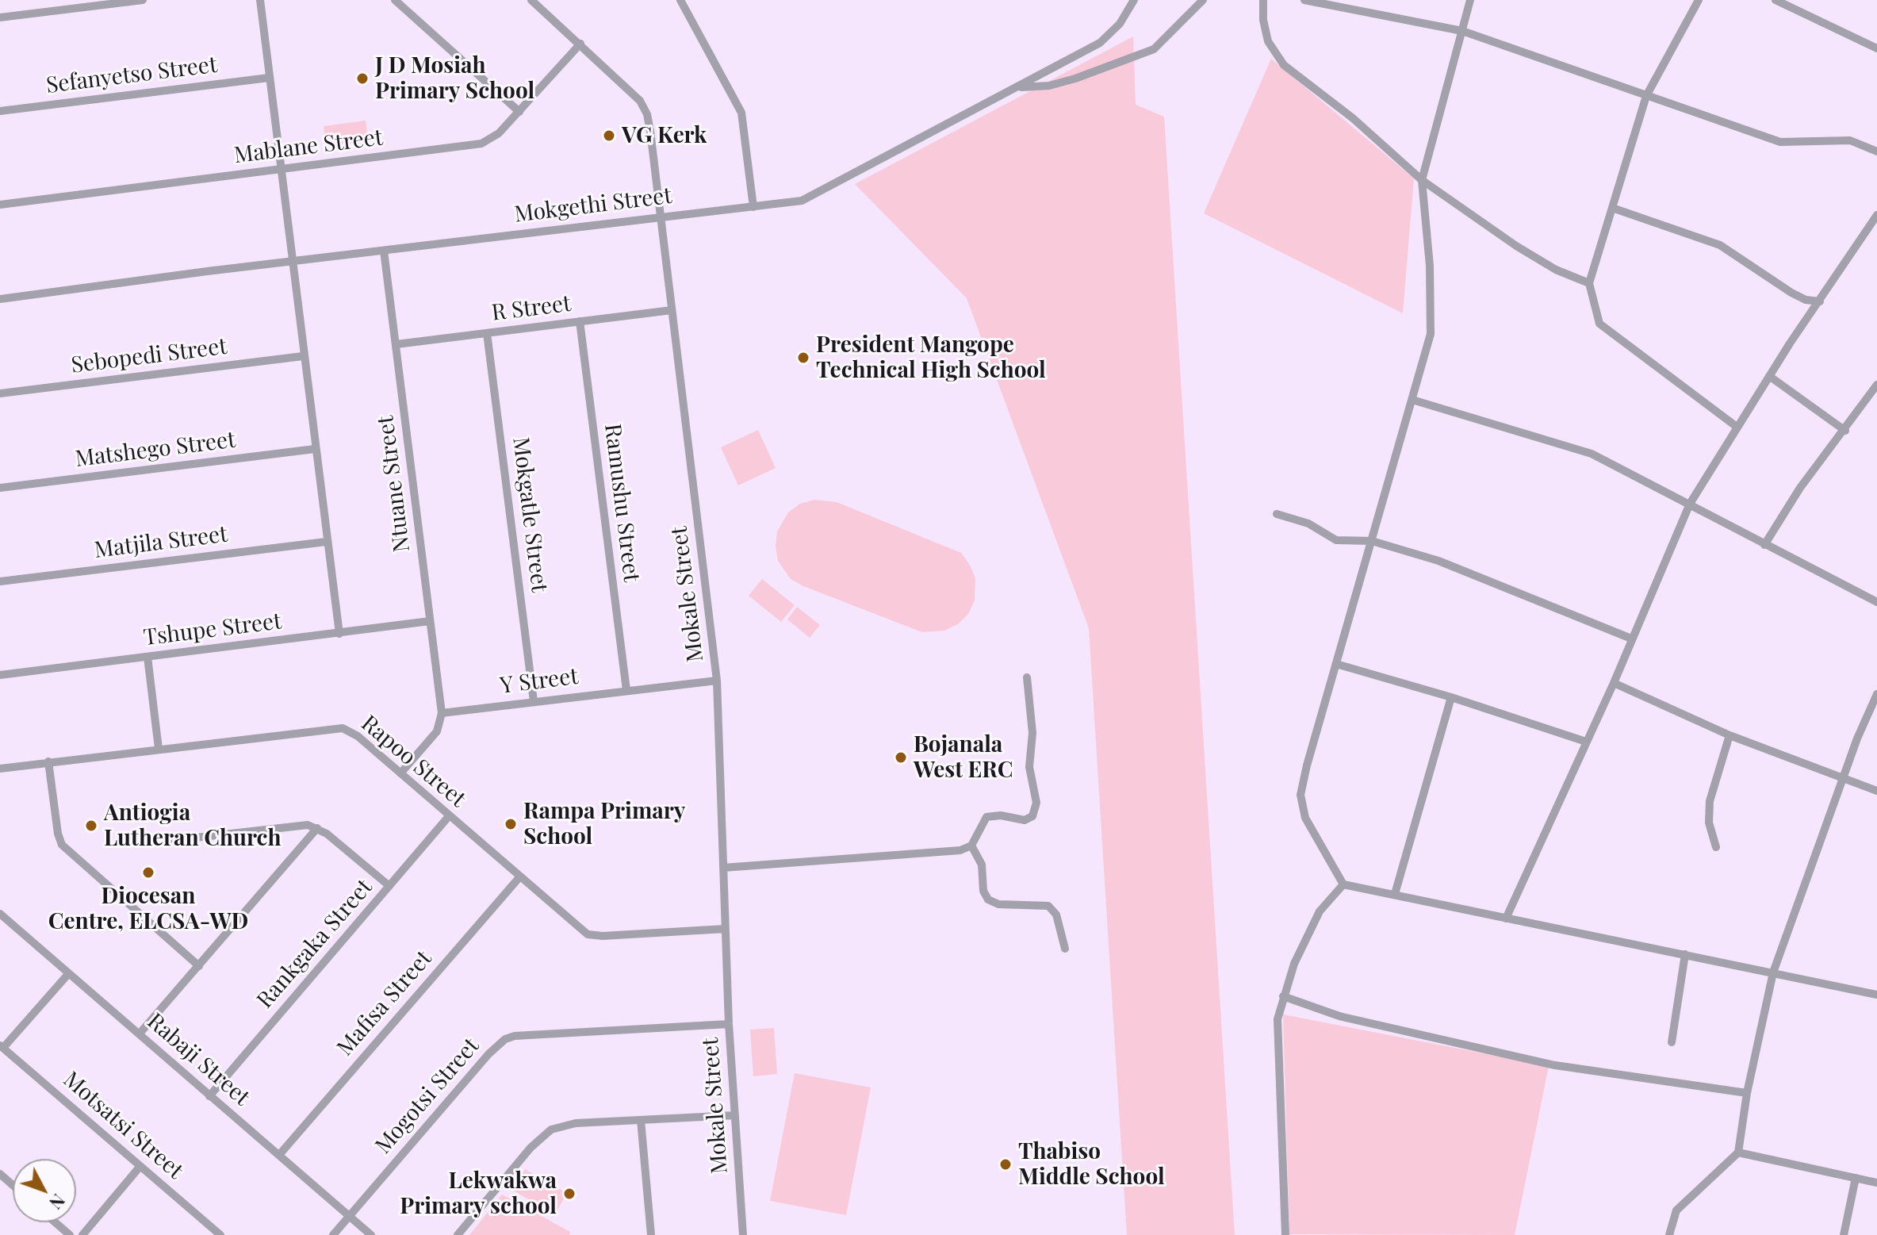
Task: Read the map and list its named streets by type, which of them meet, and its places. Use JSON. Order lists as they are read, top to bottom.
{
  "streets": {
    "street": [
      "Sefanyetso Street",
      "Mablane Street",
      "Mokgethi Street",
      "R Street",
      "Sebopedi Street",
      "Matshego Street",
      "Ntuane Street",
      "Ramushu Street",
      "Mokgatle Street",
      "Matjila Street",
      "Mokale Street",
      "Tshupe Street",
      "Y Street",
      "Rapoo Street",
      "Rankgaka Street",
      "Mafisa Street",
      "Rabaji Street",
      "Mogotsi Street",
      "Motsatsi Street"
    ]
  },
  "crossings": [
    ["Mablane Street", "Mokale Street"],
    ["Mokgethi Street", "Ntuane Street"],
    ["Mokgethi Street", "Mokale Street"],
    ["R Street", "Ntuane Street"],
    ["R Street", "Ramushu Street"],
    ["R Street", "Mokgatle Street"],
    ["R Street", "Mokale Street"],
    ["Ntuane Street", "Tshupe Street"],
    ["Ntuane Street", "Y Street"],
    ["Ramushu Street", "Y Street"],
    ["Mokgatle Street", "Y Street"],
    ["Mokale Street", "Y Street"],
    ["Mokale Street", "Rapoo Street"],
    ["Mokale Street", "Mogotsi Street"],
    ["Rapoo Street", "Rankgaka Street"],
    ["Rapoo Street", "Mafisa Street"],
    ["Rankgaka Street", "Rabaji Street"],
    ["Mafisa Street", "Rabaji Street"],
    ["Rabaji Street", "Mogotsi Street"]
  ],
  "places": [
    "J D Mosiah Primary School",
    "VG Kerk",
    "President Mangope Technical High School",
    "Bojanala West ERC",
    "Rampa Primary School",
    "Antiogia Lutheran Church",
    "Diocesan Centre, ELCSA-WD",
    "Thabiso Middle School",
    "Lekwakwa Primary school"
  ],
  "north": "bottom right"
}
